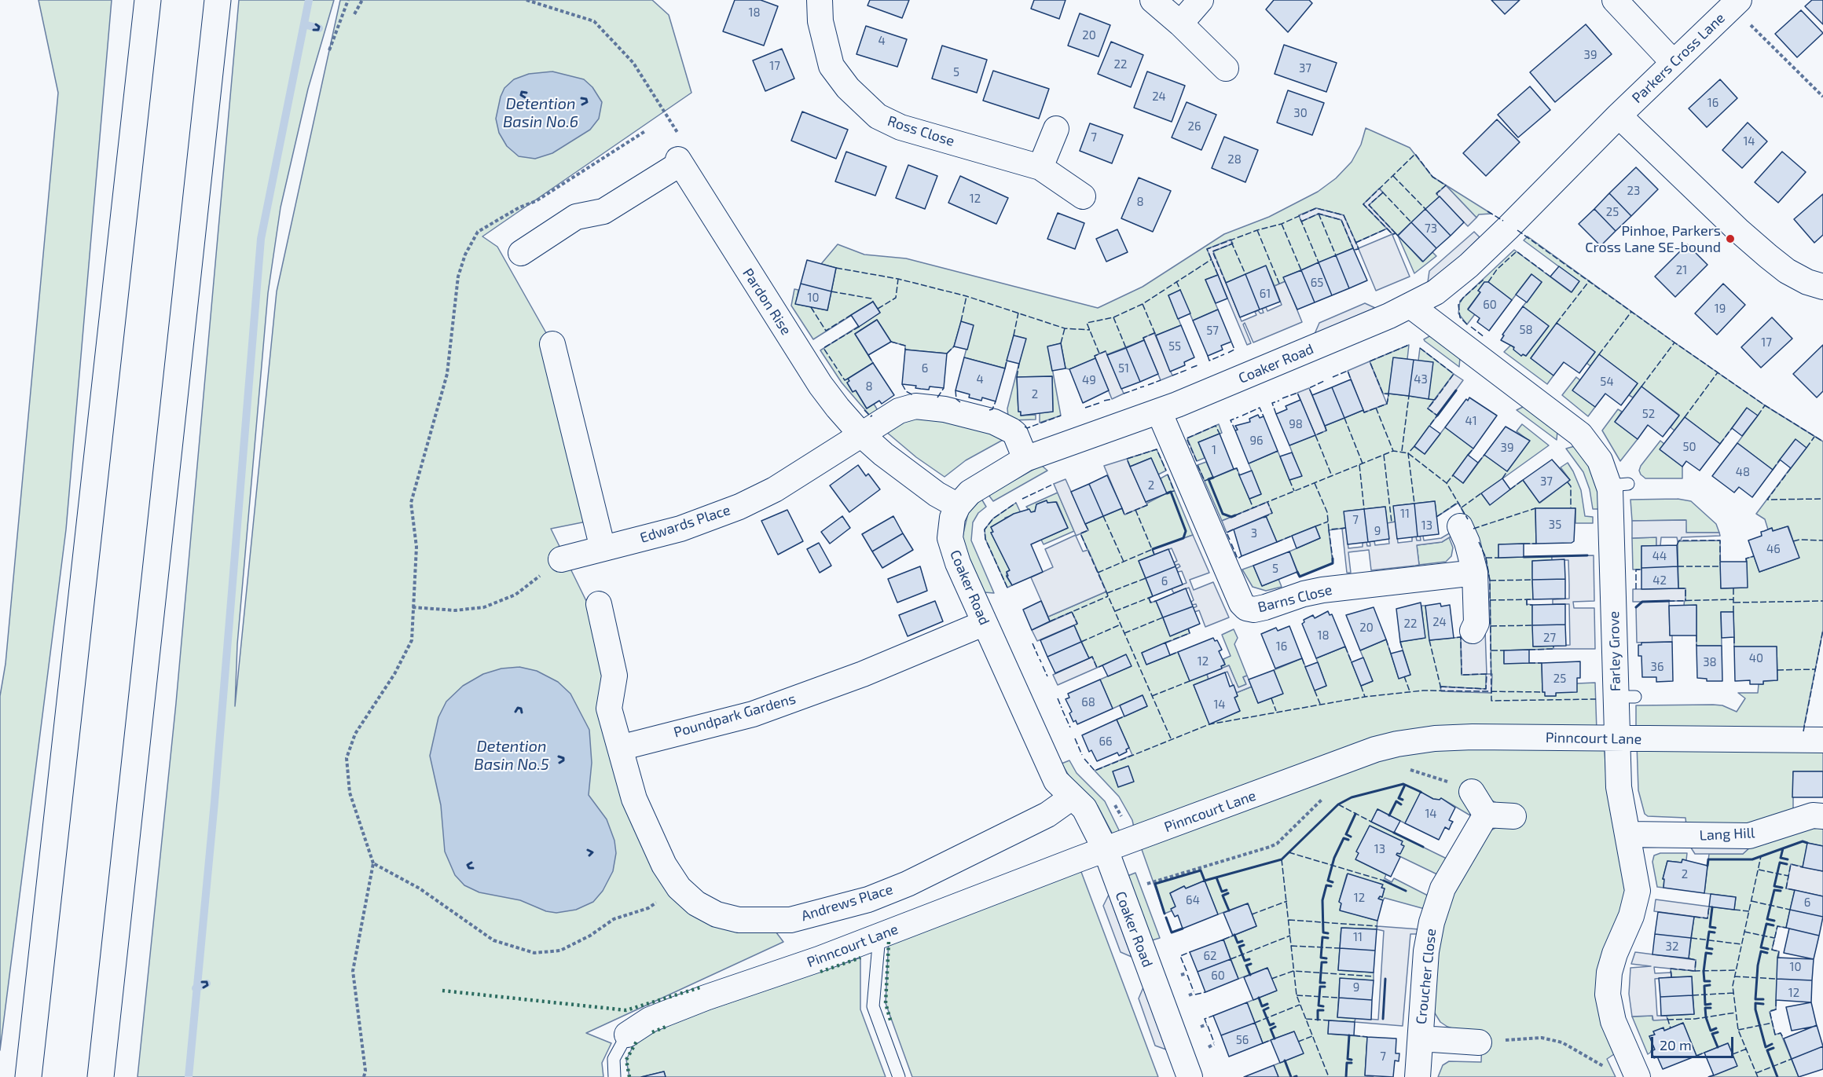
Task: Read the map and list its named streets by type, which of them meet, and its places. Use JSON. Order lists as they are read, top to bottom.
{
  "streets": {
    "street": [
      "Parkers Cross Lane",
      "Ross Close",
      "Pardon Rise",
      "Coaker Road",
      "Edwards Place",
      "Barns Close",
      "Farley Grove",
      "Poundpark Gardens",
      "Pinncourt Lane",
      "Lang Hill",
      "Andrews Place",
      "Croucher Close"
    ]
  },
  "crossings": [
    ["Parkers Cross Lane", "Coaker Road"],
    ["Pardon Rise", "Coaker Road"],
    ["Pardon Rise", "Edwards Place"],
    ["Coaker Road", "Barns Close"],
    ["Coaker Road", "Farley Grove"],
    ["Coaker Road", "Poundpark Gardens"],
    ["Coaker Road", "Pinncourt Lane"],
    ["Coaker Road", "Andrews Place"],
    ["Farley Grove", "Pinncourt Lane"],
    ["Farley Grove", "Lang Hill"],
    ["Poundpark Gardens", "Andrews Place"]
  ],
  "water": ["Detention Basin No.6", "Detention Basin No.5"],
  "places": ["Pinhoe, Parkers Cross Lane SE-bound"],
  "house_numbers": [
    "18",
    "20",
    "4",
    "39",
    "22",
    "17",
    "37",
    "5",
    "24",
    "16",
    "30",
    "26",
    "7",
    "14",
    "28",
    "23",
    "12",
    "8",
    "25",
    "73",
    "21",
    "65",
    "61",
    "10",
    "60",
    "19",
    "58",
    "57",
    "17",
    "55",
    "6",
    "51",
    "4",
    "43",
    "49",
    "54",
    "8",
    "2",
    "52",
    "41",
    "98",
    "96",
    "50",
    "39",
    "1",
    "48",
    "37",
    "2",
    "11",
    "7",
    "35",
    "13",
    "9",
    "3",
    "46",
    "44",
    "5",
    "42",
    "6",
    "24",
    "22",
    "20",
    "18",
    "27",
    "16",
    "40",
    "12",
    "38",
    "36",
    "25",
    "68",
    "14",
    "66",
    "14",
    "13",
    "2",
    "12",
    "64",
    "6",
    "11",
    "32",
    "62",
    "10",
    "60",
    "9",
    "12",
    "56",
    "7"
  ],
  "scale_bar": "20 m"
}
